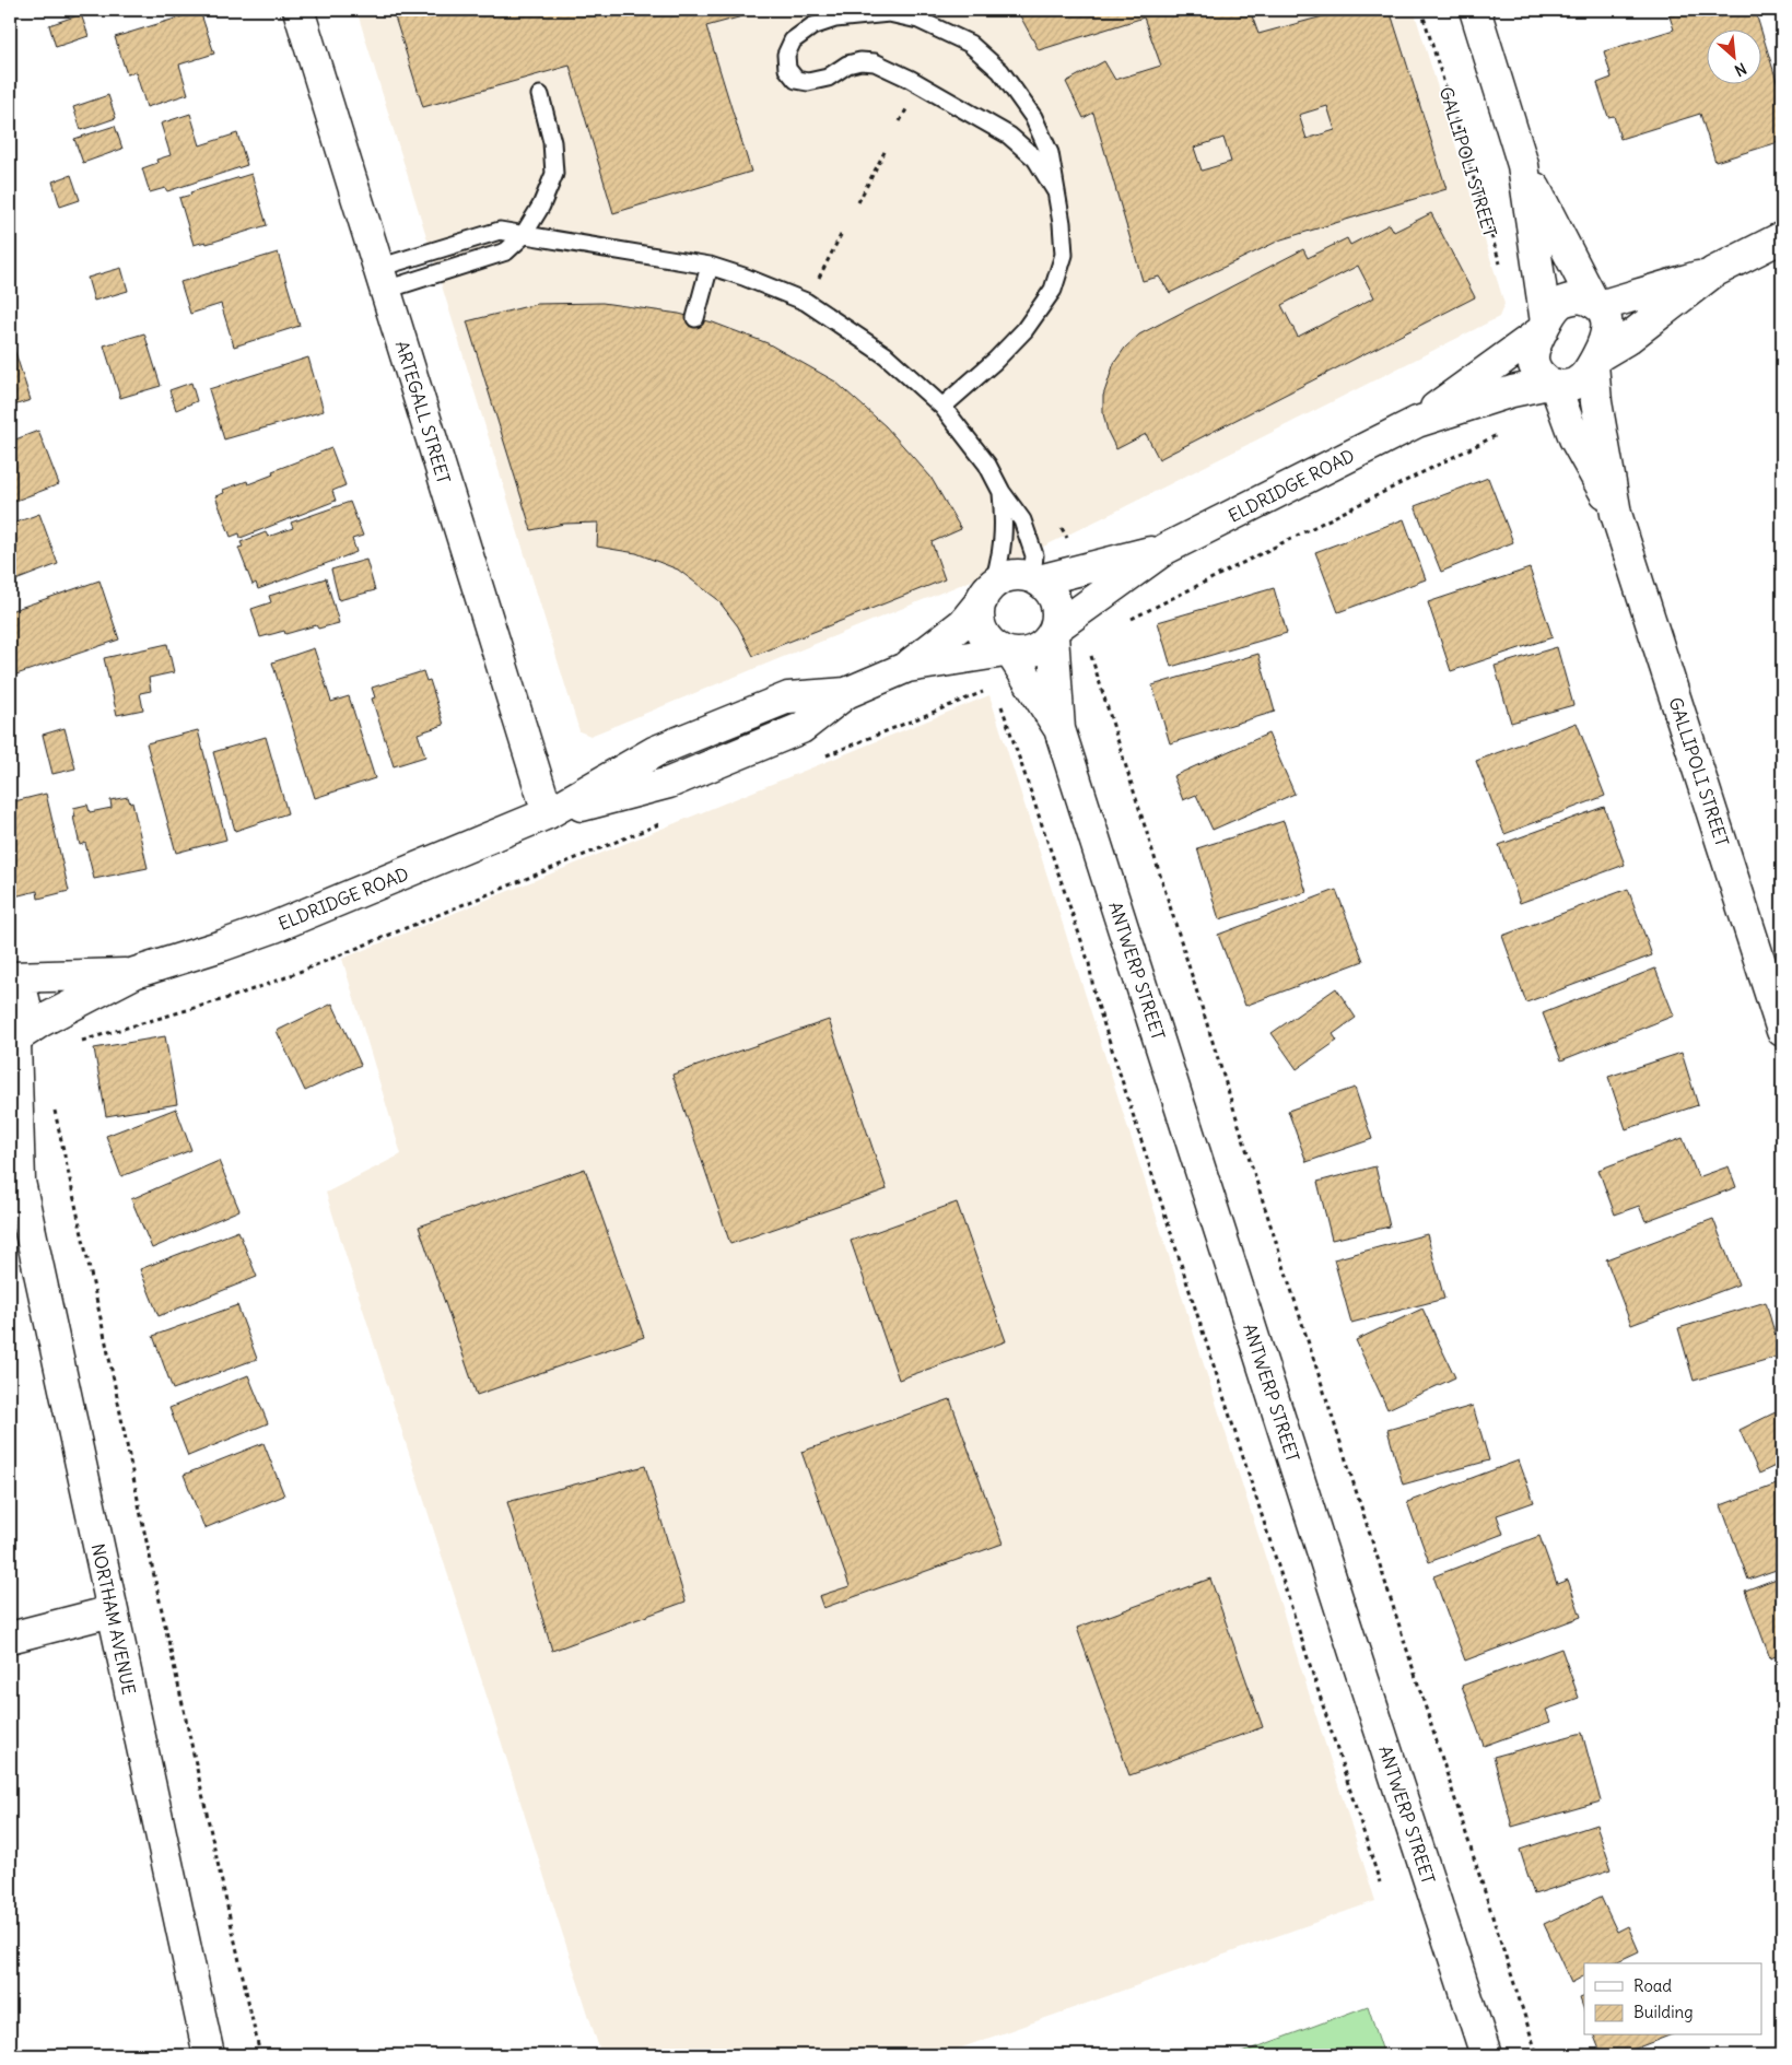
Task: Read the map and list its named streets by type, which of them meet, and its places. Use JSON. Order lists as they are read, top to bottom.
{
  "streets": {
    "street": [
      "GALLIPOLI STREET",
      "ARTEGALL STREET",
      "ELDRIDGE ROAD",
      "ANTWERP STREET",
      "NORTHAM AVENUE"
    ]
  },
  "crossings": [
    ["GALLIPOLI STREET", "ELDRIDGE ROAD"],
    ["ARTEGALL STREET", "ELDRIDGE ROAD"],
    ["ELDRIDGE ROAD", "ANTWERP STREET"],
    ["ELDRIDGE ROAD", "NORTHAM AVENUE"]
  ],
  "legend": ["Road", "Building"],
  "north": "bottom right"
}
